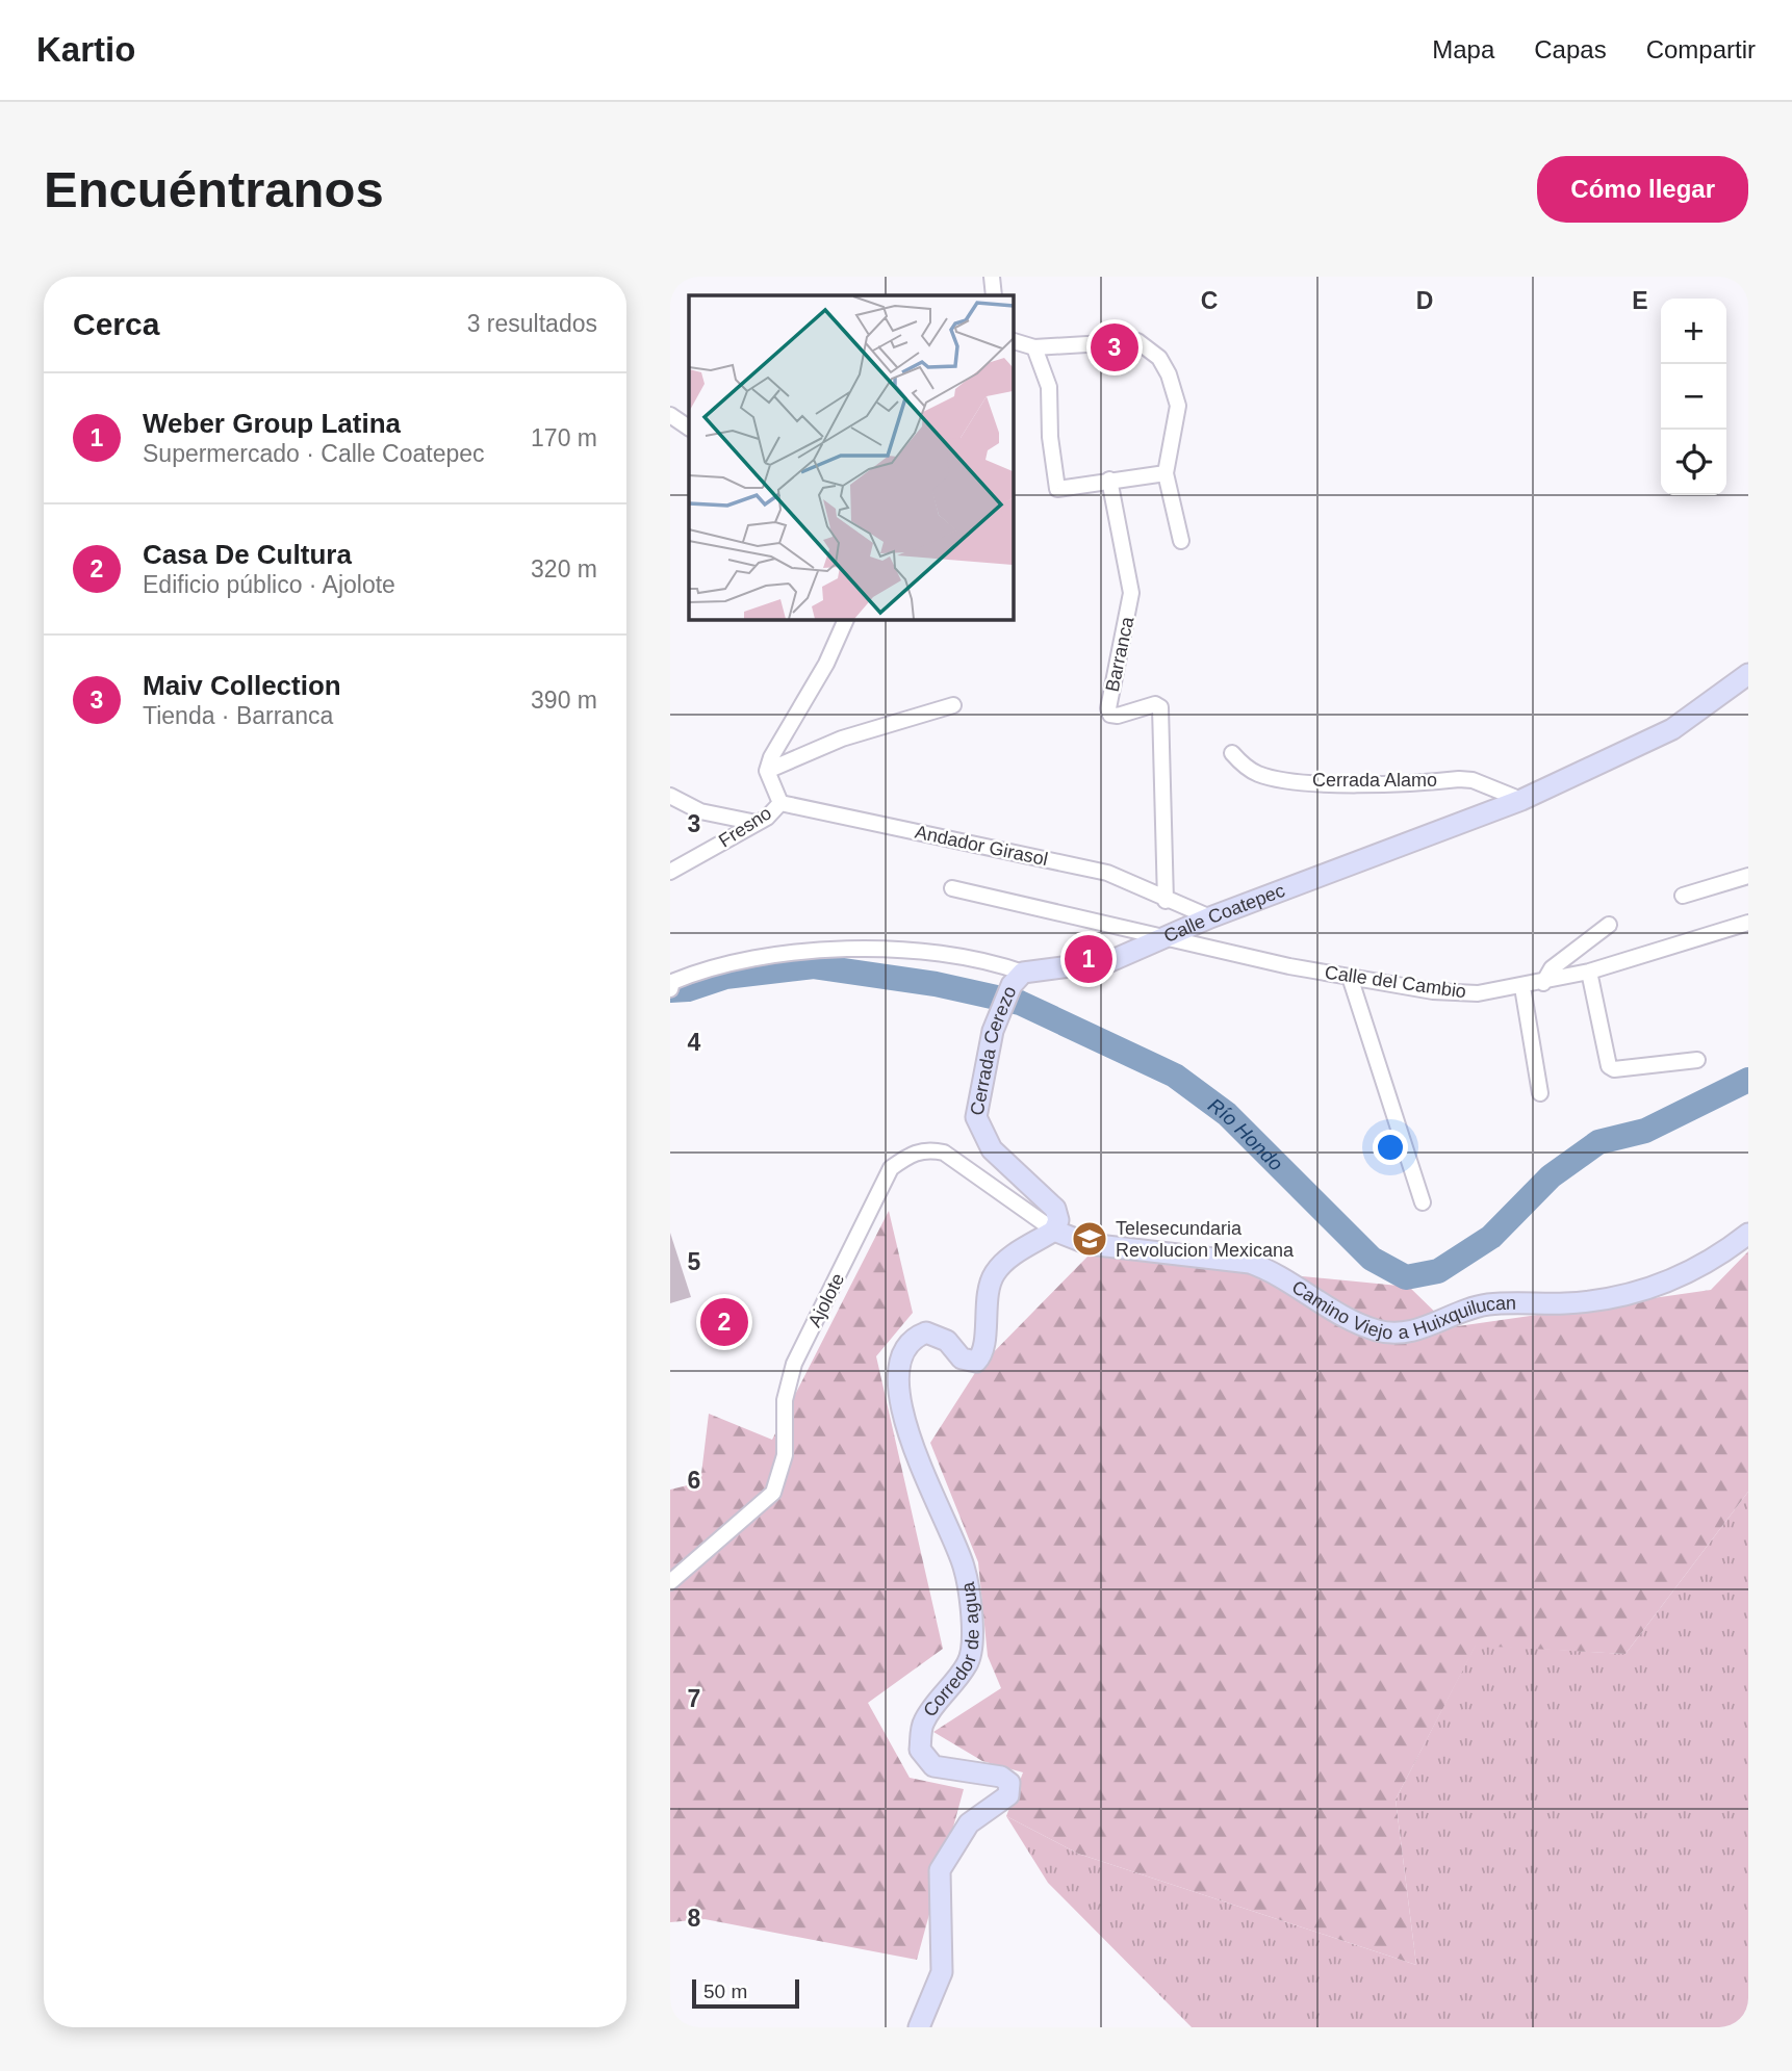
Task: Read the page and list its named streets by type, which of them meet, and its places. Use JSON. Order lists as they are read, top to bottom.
{
  "streets": {
    "main road": [
      "Calle Coatepec",
      "Cerrada Cerezo",
      "Camino Viejo a Huixquilucan",
      "Corredor de agua"
    ],
    "street": [
      "Barranca",
      "Cerrada Alamo",
      "Fresno",
      "Andador Girasol",
      "Calle del Cambio",
      "Ajolote"
    ]
  },
  "crossings": [
    ["Barranca", "Andador Girasol"],
    ["Cerrada Alamo", "Calle Coatepec"],
    ["Fresno", "Andador Girasol"],
    ["Andador Girasol", "Calle Coatepec"],
    ["Calle Coatepec", "Calle del Cambio"],
    ["Calle Coatepec", "Cerrada Cerezo"],
    ["Cerrada Cerezo", "Camino Viejo a Huixquilucan"],
    ["Cerrada Cerezo", "Ajolote"],
    ["Cerrada Cerezo", "Corredor de agua"],
    ["Camino Viejo a Huixquilucan", "Ajolote"],
    ["Camino Viejo a Huixquilucan", "Corredor de agua"],
    ["Ajolote", "Corredor de agua"]
  ],
  "water": ["Río Hondo"],
  "places": {
    "school or university": ["Telesecundaria Revolucion Mexicana"]
  },
  "scale_bar": "50 m",
  "page": {
    "header": "Kartio",
    "nav": ["Mapa", "Capas", "Compartir"],
    "buttons": "Cómo llegar",
    "title": "Encuéntranos",
    "heading": ["Cerca", "3 resultados"],
    "map_buttons": ["+", "−"],
    "pins": ["3", "1", "2"],
    "list": [
      {
        "mark": "1",
        "name": "Weber Group Latina",
        "note": "Supermercado · Calle Coatepec",
        "value": "170 m"
      },
      {
        "mark": "2",
        "name": "Casa De Cultura",
        "note": "Edificio público · Ajolote",
        "value": "320 m"
      },
      {
        "mark": "3",
        "name": "Maiv Collection",
        "note": "Tienda · Barranca",
        "value": "390 m"
      }
    ],
    "scale": "50 m"
  },
  "grid": {
    "columns": ["C", "D", "E"],
    "rows": [
      "3",
      "4",
      "5",
      "6",
      "7",
      "8"
    ]
  }
}
